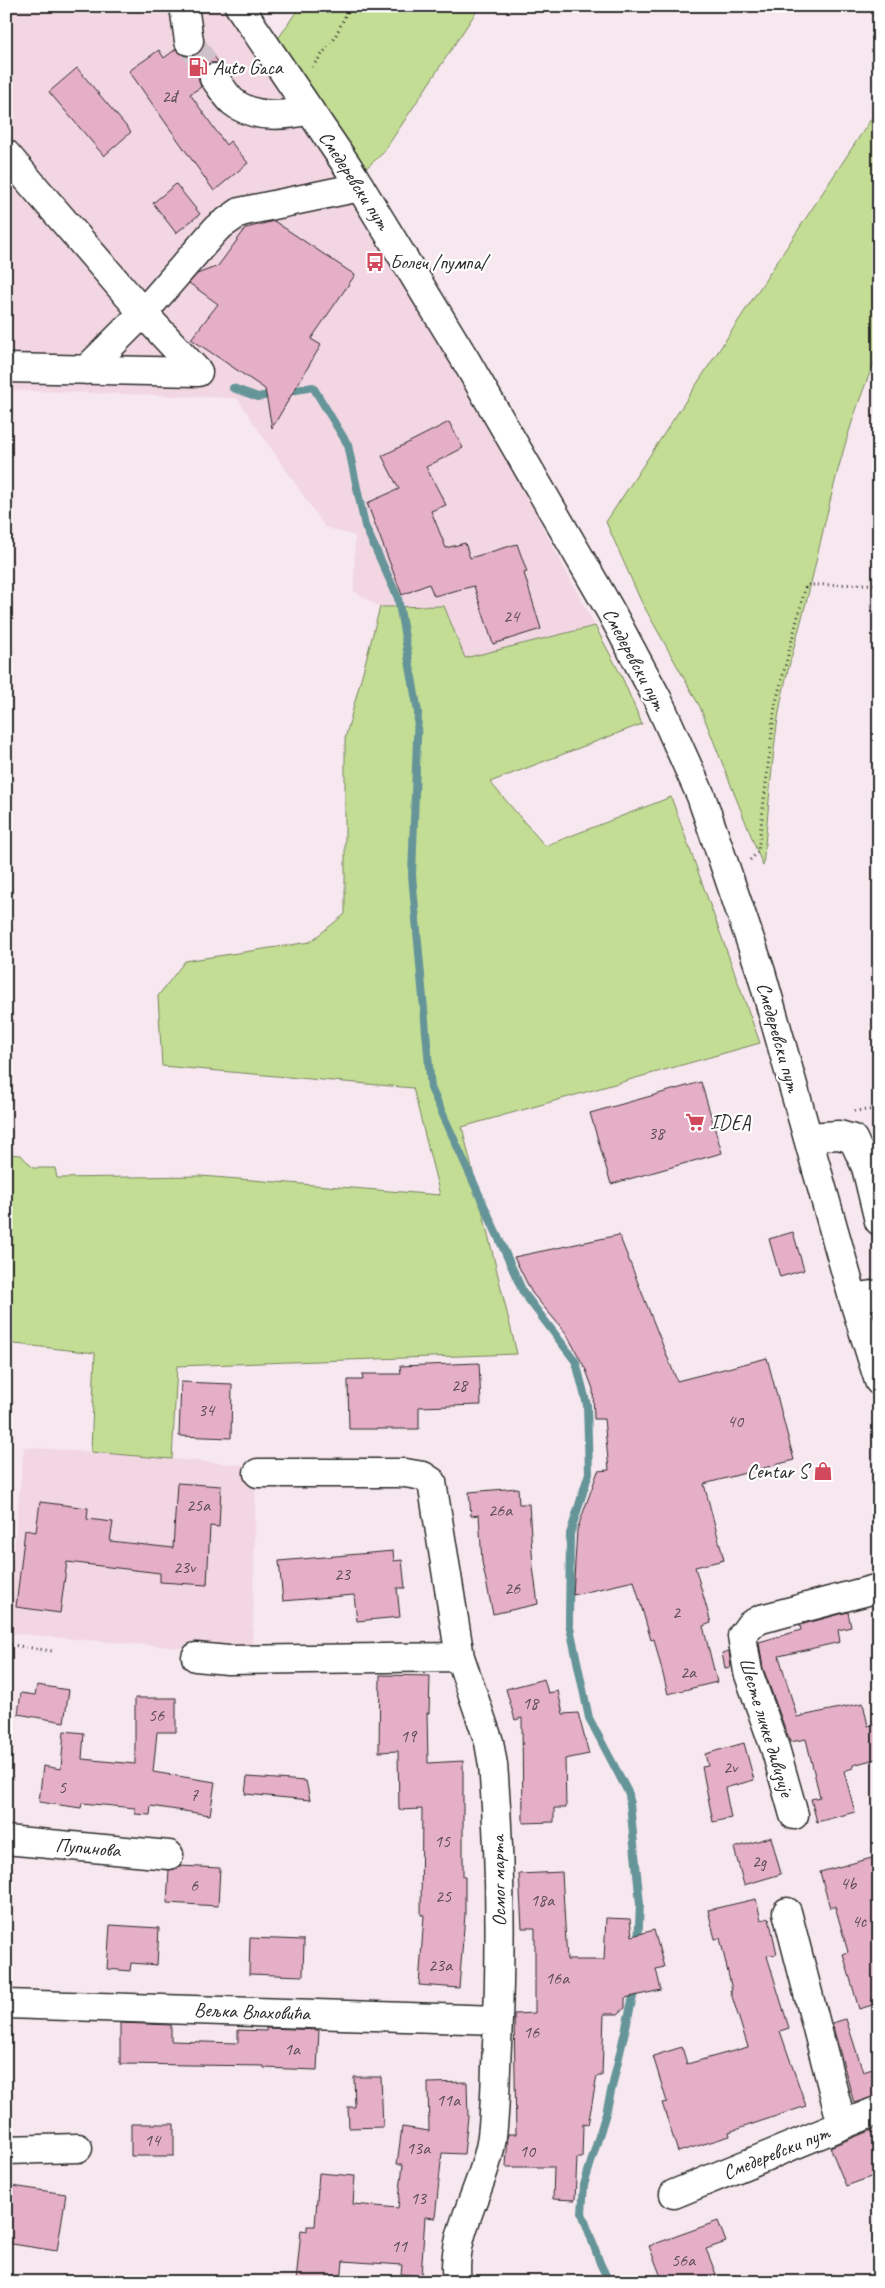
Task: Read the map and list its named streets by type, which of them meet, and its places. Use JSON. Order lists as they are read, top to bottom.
{
  "streets": {
    "street": [
      "Смедеревски пут",
      "Шесте личке дивизије",
      "Пупинова",
      "Осмог марта",
      "Вељка Влаховића"
    ]
  },
  "crossings": [
    ["Осмог марта", "Вељка Влаховића"]
  ],
  "places": {
    "fuel station": ["Auto Gaca"],
    "bus stop": ["Болеч /пумпа/"],
    "supermarket": ["IDEA"],
    "shop": ["Centar S"]
  },
  "house_numbers": [
    "2đ",
    "24",
    "38",
    "28",
    "34",
    "40",
    "25a",
    "26a",
    "23v",
    "23",
    "26",
    "2",
    "2a",
    "18",
    "56",
    "19",
    "2v",
    "5",
    "7",
    "15",
    "2g",
    "4b",
    "6",
    "25",
    "18a",
    "4c",
    "23a",
    "16a",
    "16",
    "1a",
    "11a",
    "14",
    "13a",
    "10",
    "13",
    "11",
    "56a"
  ]
}
